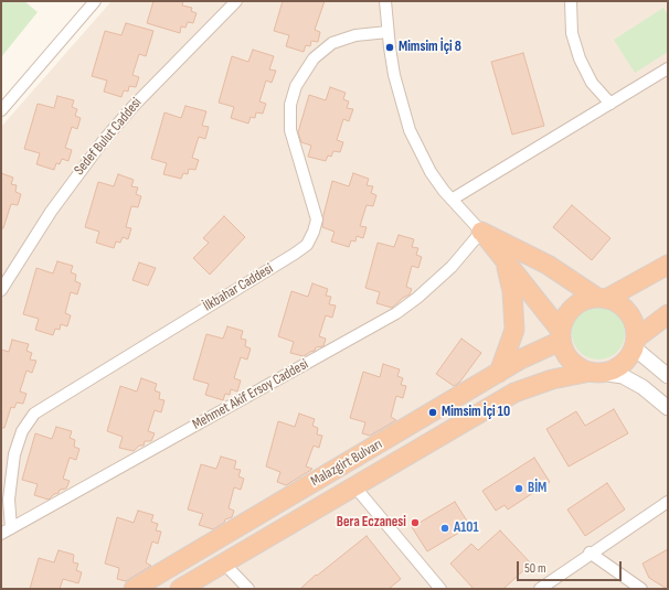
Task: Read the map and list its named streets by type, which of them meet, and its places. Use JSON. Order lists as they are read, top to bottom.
{
  "streets": {
    "highway": ["Malazgirt Bulvarı"],
    "street": ["Sedef Bulut Caddesi", "İlkbahar Caddesi", "Mehmet Akif Ersoy Caddesi"]
  },
  "crossings": [
    ["İlkbahar Caddesi", "Mehmet Akif Ersoy Caddesi"]
  ],
  "places": [
    "Mimsim İçi 8",
    "Mimsim İçi 10",
    "BİM",
    "Bera Eczanesi",
    "A101"
  ],
  "scale_bar": "50 m"
}
